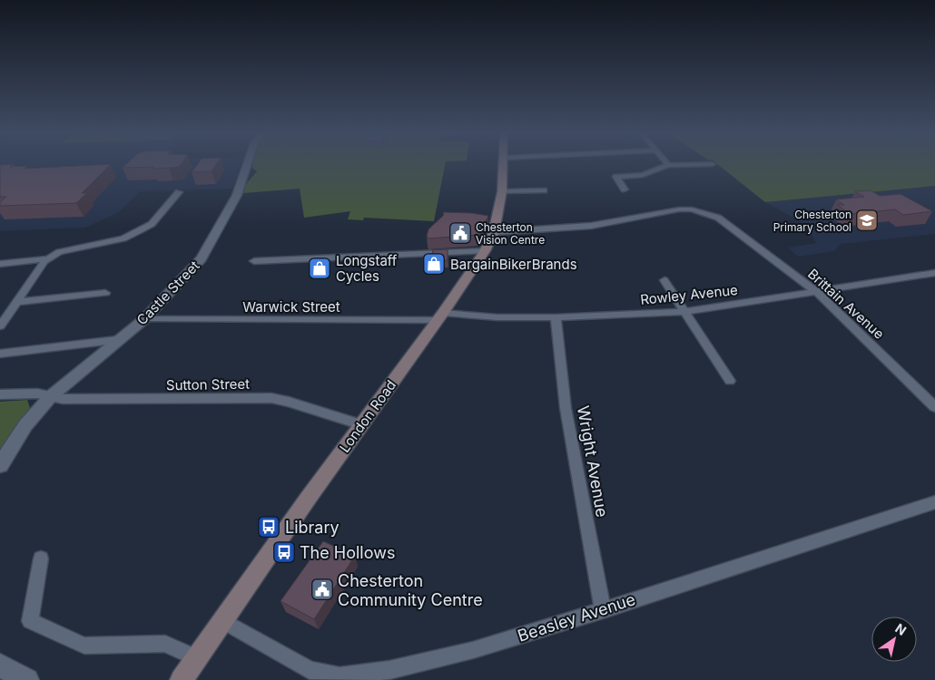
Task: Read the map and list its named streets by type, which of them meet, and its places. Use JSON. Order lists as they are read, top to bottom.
{
  "streets": {
    "main road": ["London Road"],
    "street": [
      "Castle Street",
      "Rowley Avenue",
      "Brittain Avenue",
      "Warwick Street",
      "Sutton Street",
      "Wright Avenue",
      "Beasley Avenue"
    ]
  },
  "crossings": [
    ["Castle Street", "Warwick Street"],
    ["Castle Street", "Sutton Street"],
    ["Rowley Avenue", "Brittain Avenue"],
    ["Rowley Avenue", "Warwick Street"],
    ["Rowley Avenue", "London Road"],
    ["Rowley Avenue", "Wright Avenue"],
    ["Brittain Avenue", "London Road"],
    ["Warwick Street", "London Road"],
    ["Sutton Street", "London Road"],
    ["London Road", "Beasley Avenue"],
    ["Wright Avenue", "Beasley Avenue"]
  ],
  "places": {
    "school or university": ["Chesterton Primary School"],
    "public building": ["Chesterton Vision Centre", "Chesterton Community Centre"],
    "shop": ["BargainBikerBrands", "Longstaff Cycles"],
    "bus stop": ["Library", "The Hollows"]
  },
  "north": "top right"
}
